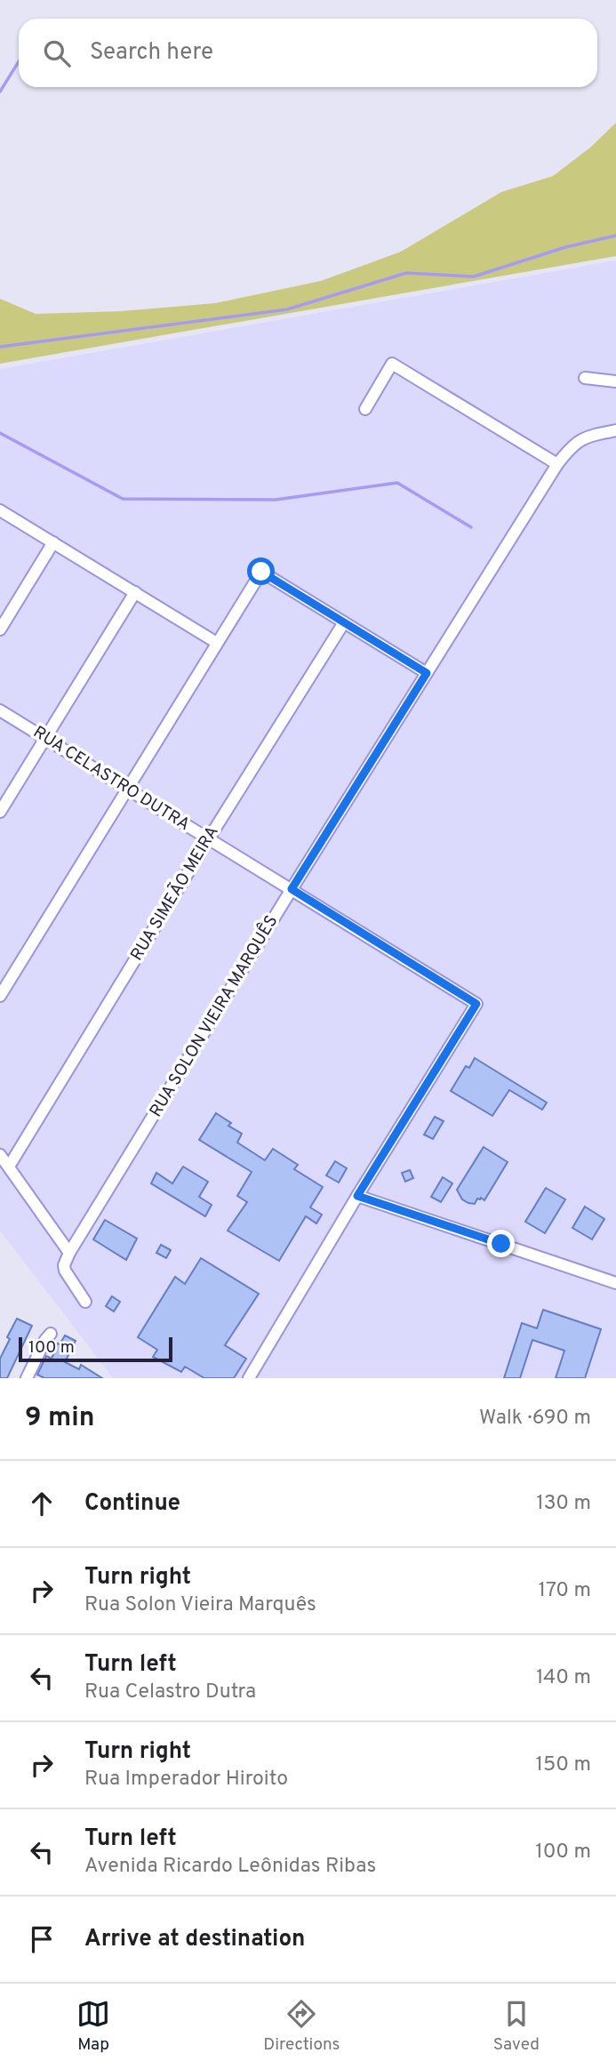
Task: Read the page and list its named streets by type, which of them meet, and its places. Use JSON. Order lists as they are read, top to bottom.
{
  "streets": {
    "street": ["RUA CELASTRO DUTRA", "RUA SIMEÃO MEIRA", "RUA SOLON VIEIRA MARQUÊS"]
  },
  "crossings": [
    ["RUA CELASTRO DUTRA", "RUA SIMEÃO MEIRA"],
    ["RUA CELASTRO DUTRA", "RUA SOLON VIEIRA MARQUÊS"]
  ],
  "scale_bar": "100 m",
  "page": {
    "search": "Search here",
    "scale": "100 m",
    "heading": ["9 min", "Walk · 690 m"],
    "list": [
      ["Continue", "130 m"],
      ["Turn right", "Rua Solon Vieira Marquês", "170 m"],
      ["Turn left", "Rua Celastro Dutra", "140 m"],
      ["Turn right", "Rua Imperador Hiroito", "150 m"],
      ["Turn left", "Avenida Ricardo Leônidas Ribas", "100 m"],
      "Arrive at destination"
    ],
    "nav": ["Map", "Directions", "Saved"]
  }
}
